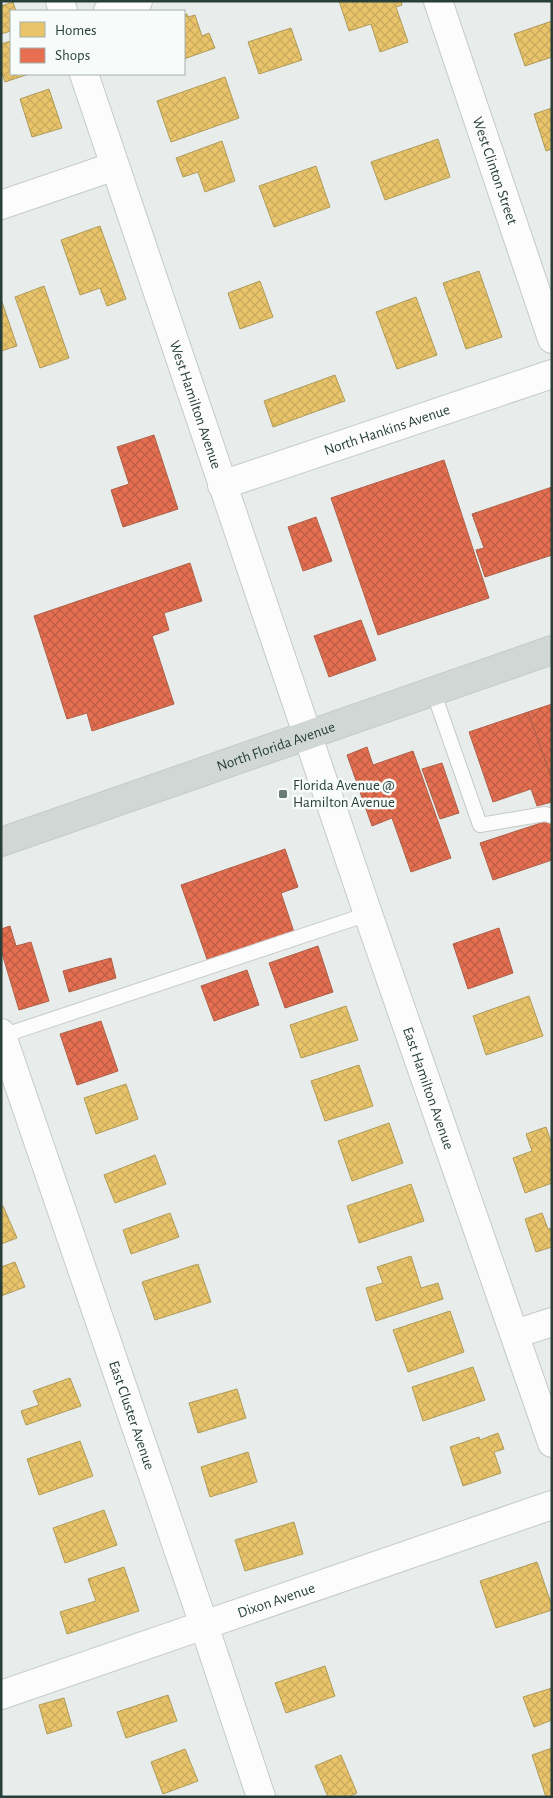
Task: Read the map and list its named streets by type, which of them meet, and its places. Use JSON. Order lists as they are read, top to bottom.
{
  "streets": {
    "main road": ["North Florida Avenue"],
    "street": [
      "West Clinton Street",
      "West Hamilton Avenue",
      "North Hankins Avenue",
      "East Hamilton Avenue",
      "East Cluster Avenue",
      "Dixon Avenue"
    ]
  },
  "crossings": [
    ["West Hamilton Avenue", "North Hankins Avenue"],
    ["West Hamilton Avenue", "North Florida Avenue"],
    ["West Hamilton Avenue", "East Hamilton Avenue"],
    ["North Florida Avenue", "East Hamilton Avenue"],
    ["East Cluster Avenue", "Dixon Avenue"]
  ],
  "places": {
    "transit": ["Florida Avenue @ Hamilton Avenue"]
  },
  "legend": ["Homes", "Shops"]
}
